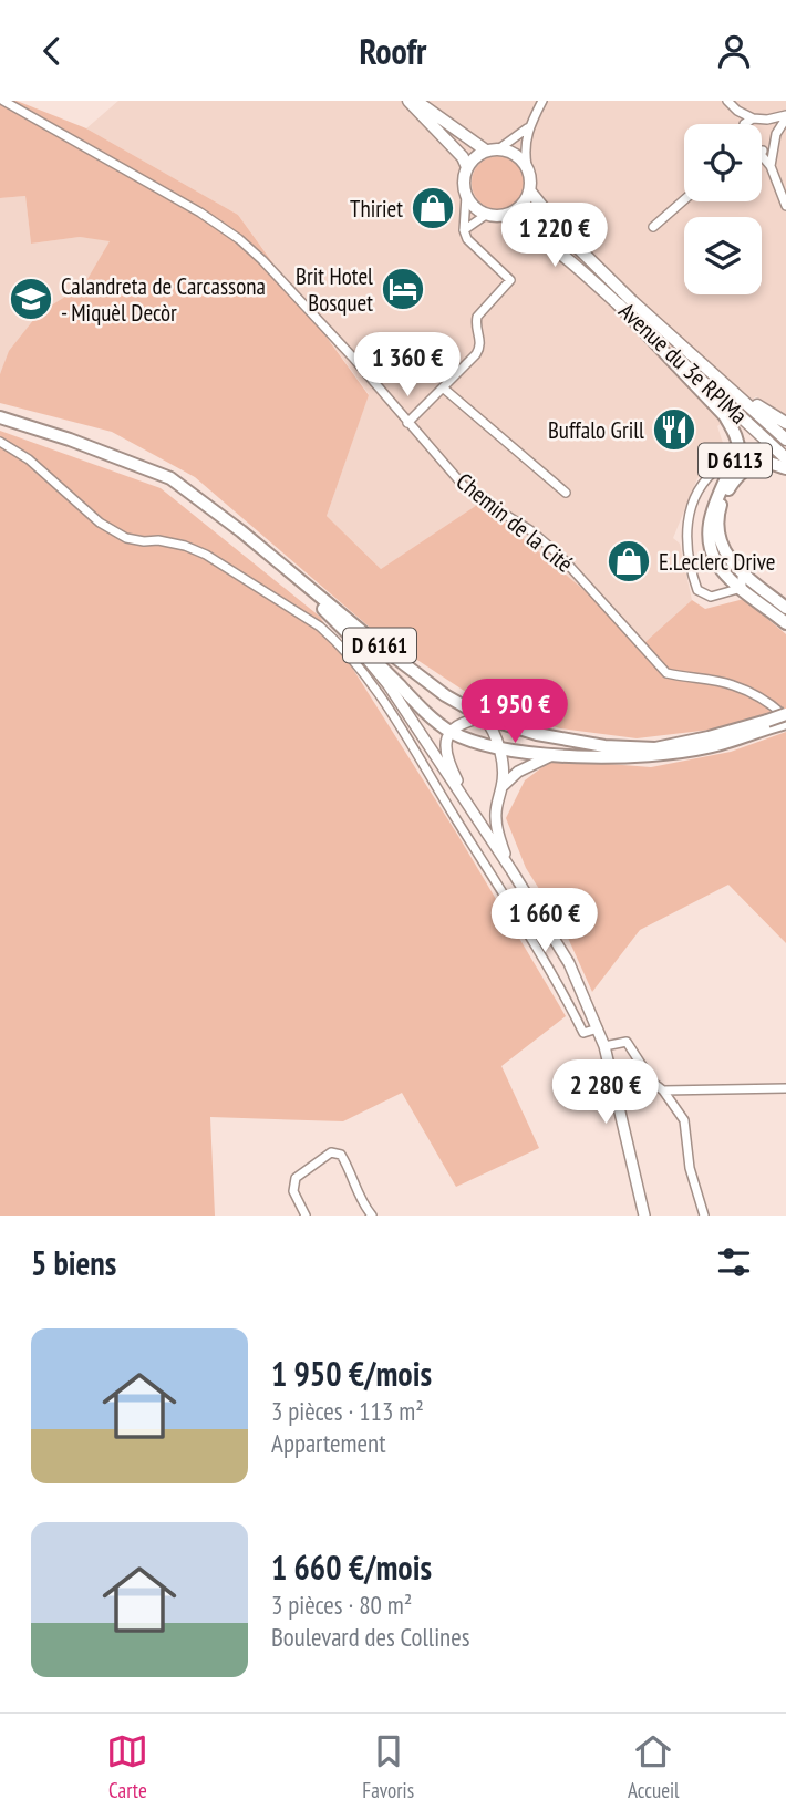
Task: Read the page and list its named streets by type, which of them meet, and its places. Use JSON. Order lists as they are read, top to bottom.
{
  "streets": {
    "main road": ["Avenue du 3e RPIMa", "D 6113", "D 6161"],
    "street": ["Chemin de la Cité"]
  },
  "crossings": [
    ["Avenue du 3e RPIMa", "D 6113"],
    ["Chemin de la Cité", "D 6161"]
  ],
  "places": {
    "shop": ["Thiriet", "E.Leclerc Drive"],
    "hotel": ["Brit Hotel Bosquet"],
    "school or university": ["Calandreta de Carcassona - Miquèl Decòr"],
    "restaurant": ["Buffalo Grill"]
  },
  "page": {
    "header": "Roofr",
    "price": [
      "1 220 €",
      "1 360 €",
      "1 950 €",
      "1 660 €",
      "2 280 €"
    ],
    "heading": "5 biens",
    "list": [
      {
        "name": "1 950 €/mois",
        "note": "3 pièces · 113 m² · Appartement"
      },
      {
        "name": "1 660 €/mois",
        "note": "3 pièces · 80 m² · Boulevard des Collines"
      }
    ],
    "tabs": ["Carte", "Favoris", "Accueil"]
  }
}
